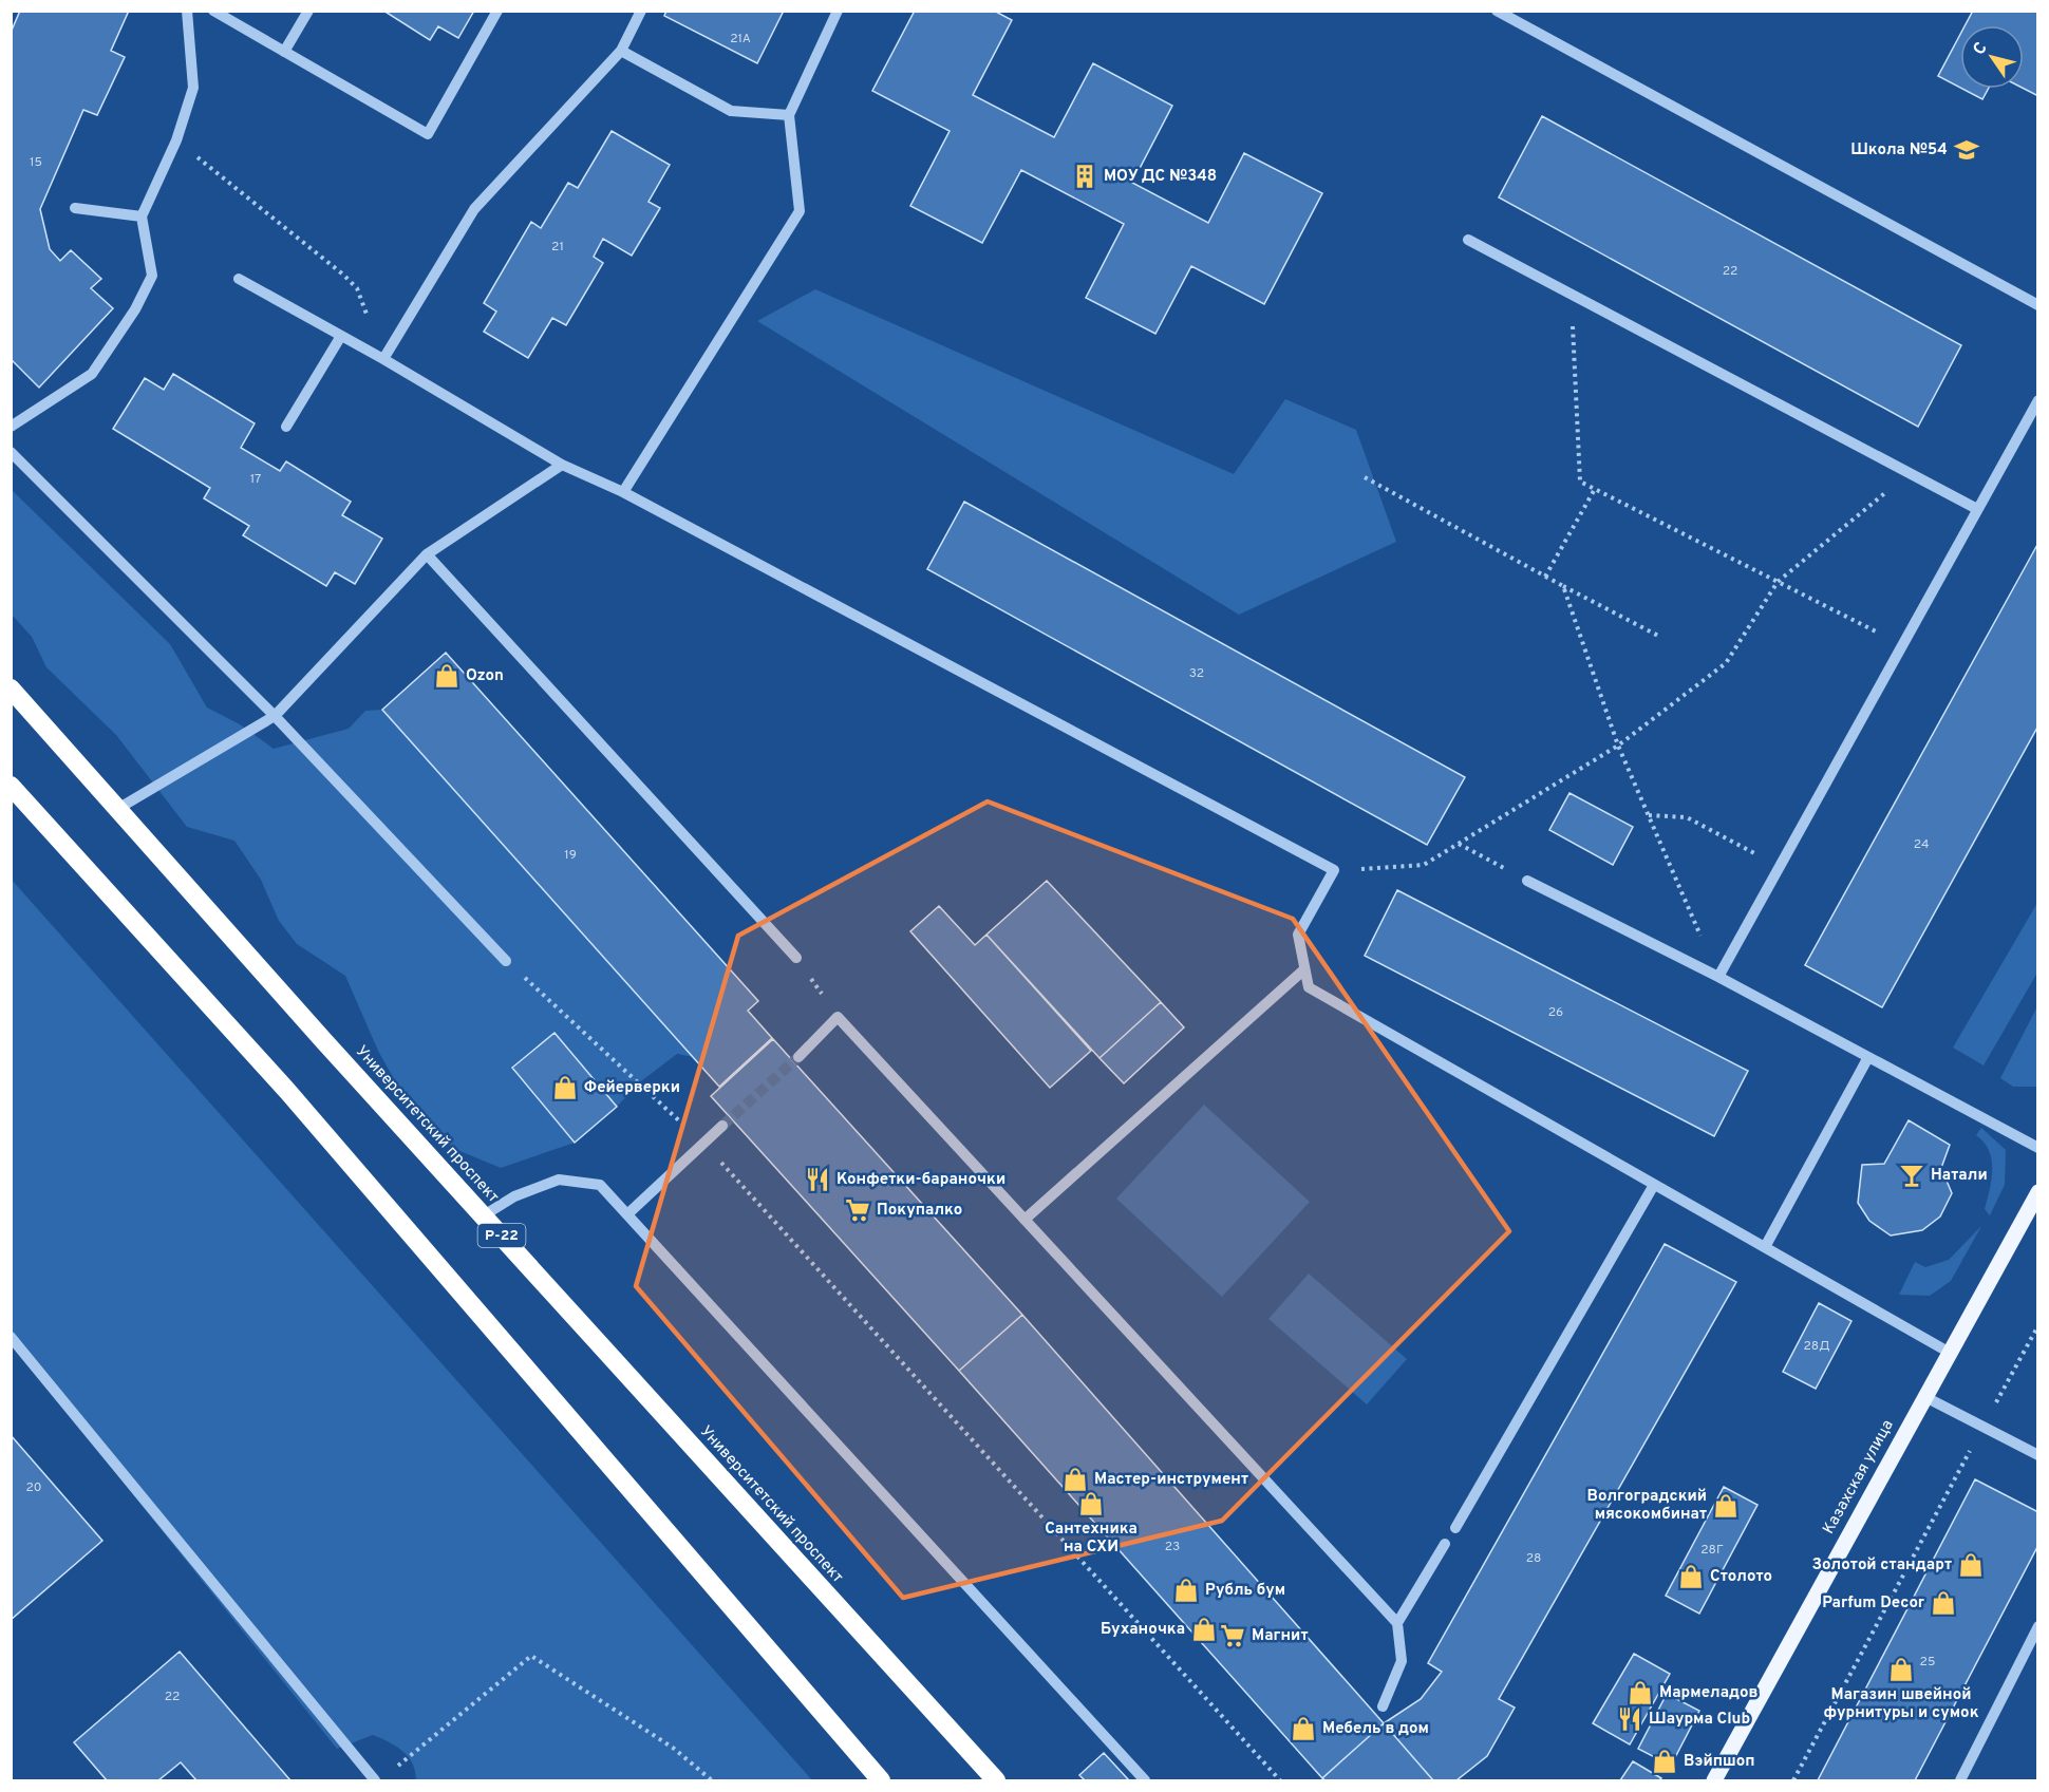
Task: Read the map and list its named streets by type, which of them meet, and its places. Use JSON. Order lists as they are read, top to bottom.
{
  "streets": {
    "highway": ["Университетский проспект", "Р-22"],
    "main road": ["Казахская улица"]
  },
  "places": {
    "school or university": ["Школа №54"],
    "building": ["МОУ ДС №348"],
    "shop": [
      "Ozon",
      "Фейерверки",
      "Мастер-инструмент",
      "Сантехника на СХИ",
      "Волгоградский мясокомбинат",
      "Золотой стандарт",
      "Столото",
      "Рубль бум",
      "Parfum Decor",
      "Буханочка",
      "Магазин швейной фурнитуры и сумок",
      "Мармеладов",
      "Мебель в дом",
      "Вэйпшоп"
    ],
    "bar": ["Натали"],
    "restaurant": ["Конфетки-бараночки", "Шаурма Club"],
    "supermarket": ["Покупалко", "Магнит"]
  },
  "house_numbers": [
    "21А",
    "15",
    "21",
    "22",
    "17",
    "32",
    "24",
    "19",
    "26",
    "28Д",
    "20",
    "23",
    "28Г",
    "28",
    "25",
    "22"
  ],
  "north": "top left"
}
